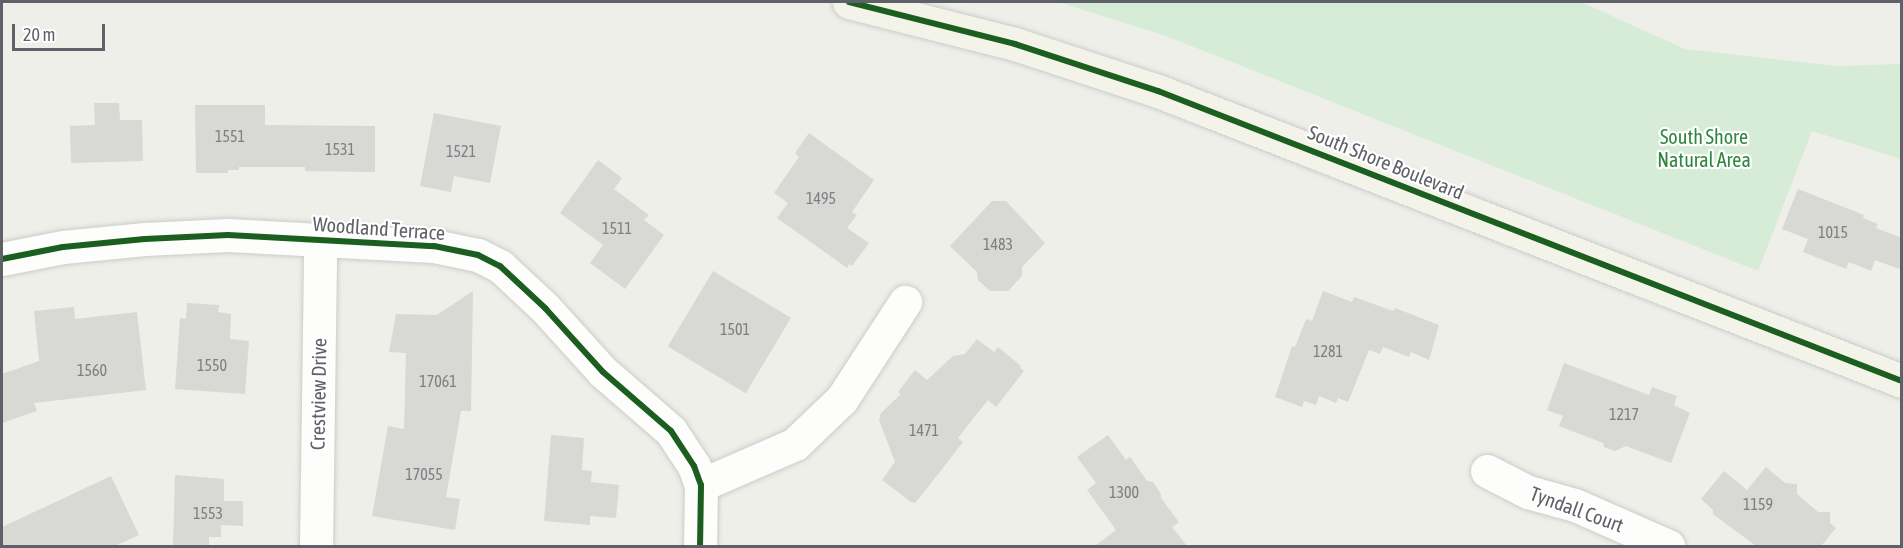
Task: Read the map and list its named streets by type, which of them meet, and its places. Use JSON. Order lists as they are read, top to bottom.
{
  "streets": {
    "main road": ["South Shore Boulevard"],
    "street": ["Woodland Terrace", "Crestview Drive", "Tyndall Court"]
  },
  "crossings": [
    ["Woodland Terrace", "Crestview Drive"]
  ],
  "parks": ["South Shore Natural Area"],
  "house_numbers": [
    "1551",
    "1531",
    "1521",
    "1495",
    "1511",
    "1015",
    "1483",
    "1501",
    "1281",
    "1550",
    "1560",
    "17061",
    "1217",
    "1471",
    "17055",
    "1300",
    "1159",
    "1553"
  ],
  "scale_bar": "20 m"
}
